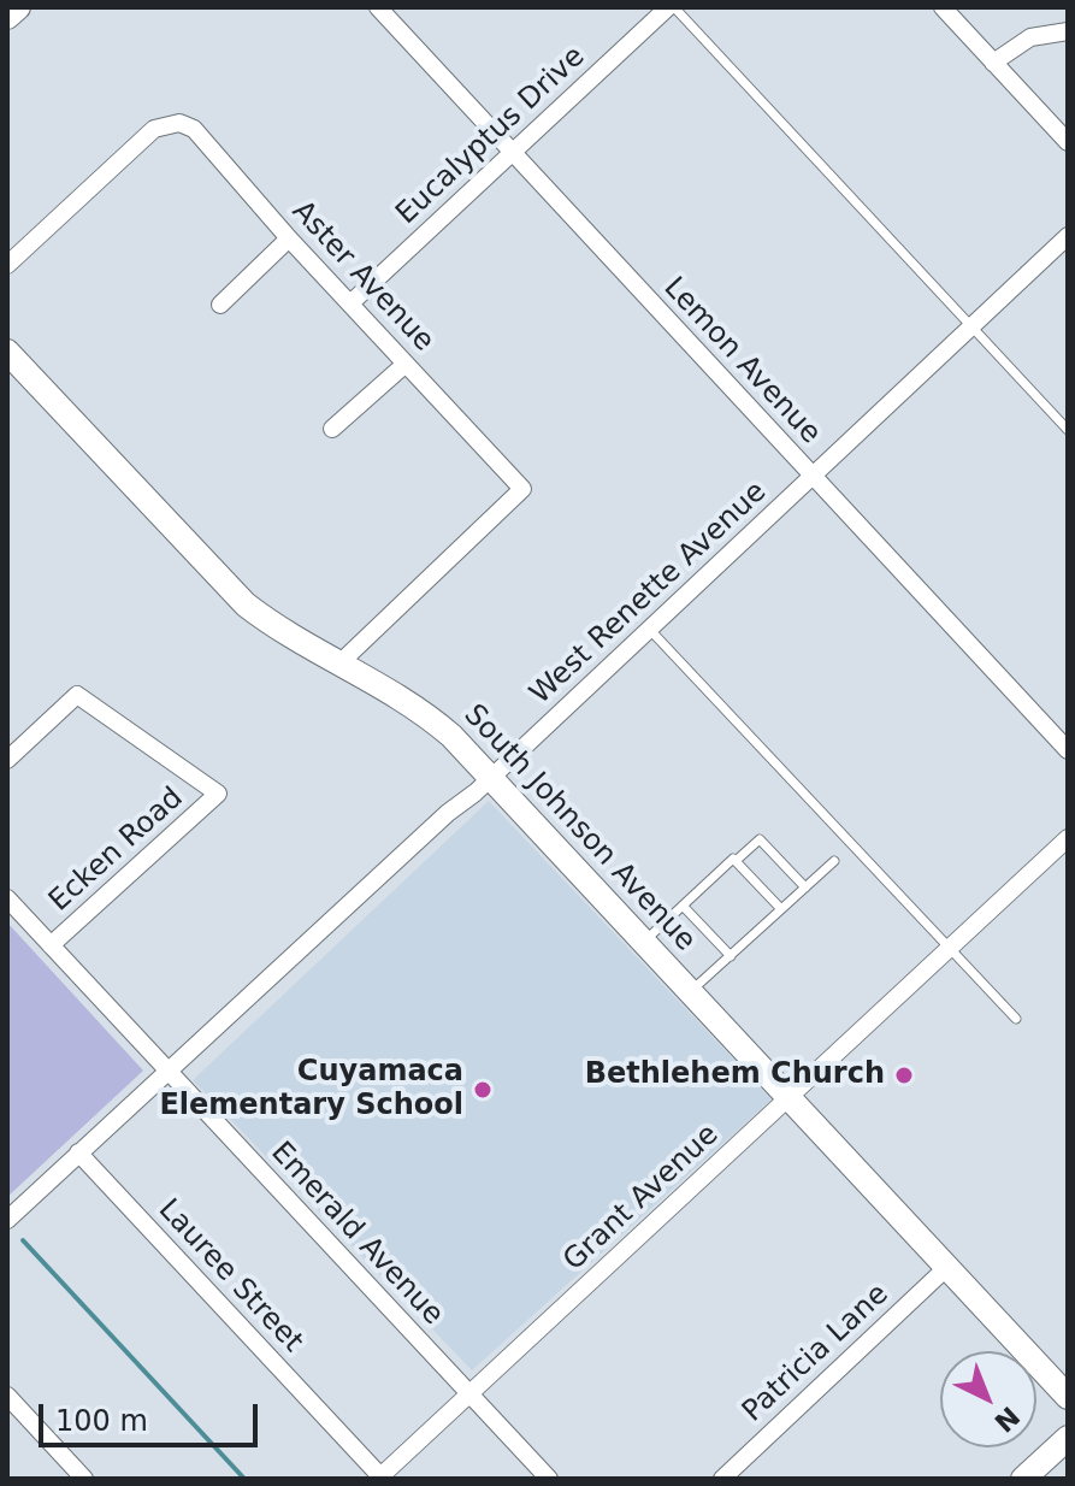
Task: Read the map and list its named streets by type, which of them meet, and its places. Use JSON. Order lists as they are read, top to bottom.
{
  "streets": {
    "street": [
      "Eucalyptus Drive",
      "Aster Avenue",
      "Lemon Avenue",
      "West Renette Avenue",
      "South Johnson Avenue",
      "Ecken Road",
      "Grant Avenue",
      "Emerald Avenue",
      "Lauree Street",
      "Patricia Lane"
    ]
  },
  "crossings": [
    ["Eucalyptus Drive", "Aster Avenue"],
    ["Eucalyptus Drive", "Lemon Avenue"],
    ["Aster Avenue", "South Johnson Avenue"],
    ["Lemon Avenue", "West Renette Avenue"],
    ["West Renette Avenue", "South Johnson Avenue"],
    ["West Renette Avenue", "Emerald Avenue"],
    ["West Renette Avenue", "Lauree Street"],
    ["South Johnson Avenue", "Grant Avenue"],
    ["South Johnson Avenue", "Patricia Lane"],
    ["Ecken Road", "Emerald Avenue"],
    ["Grant Avenue", "Emerald Avenue"],
    ["Grant Avenue", "Lauree Street"]
  ],
  "places": ["Bethlehem Church", "Cuyamaca Elementary School"],
  "scale_bar": "100 m",
  "north": "bottom right"
}
